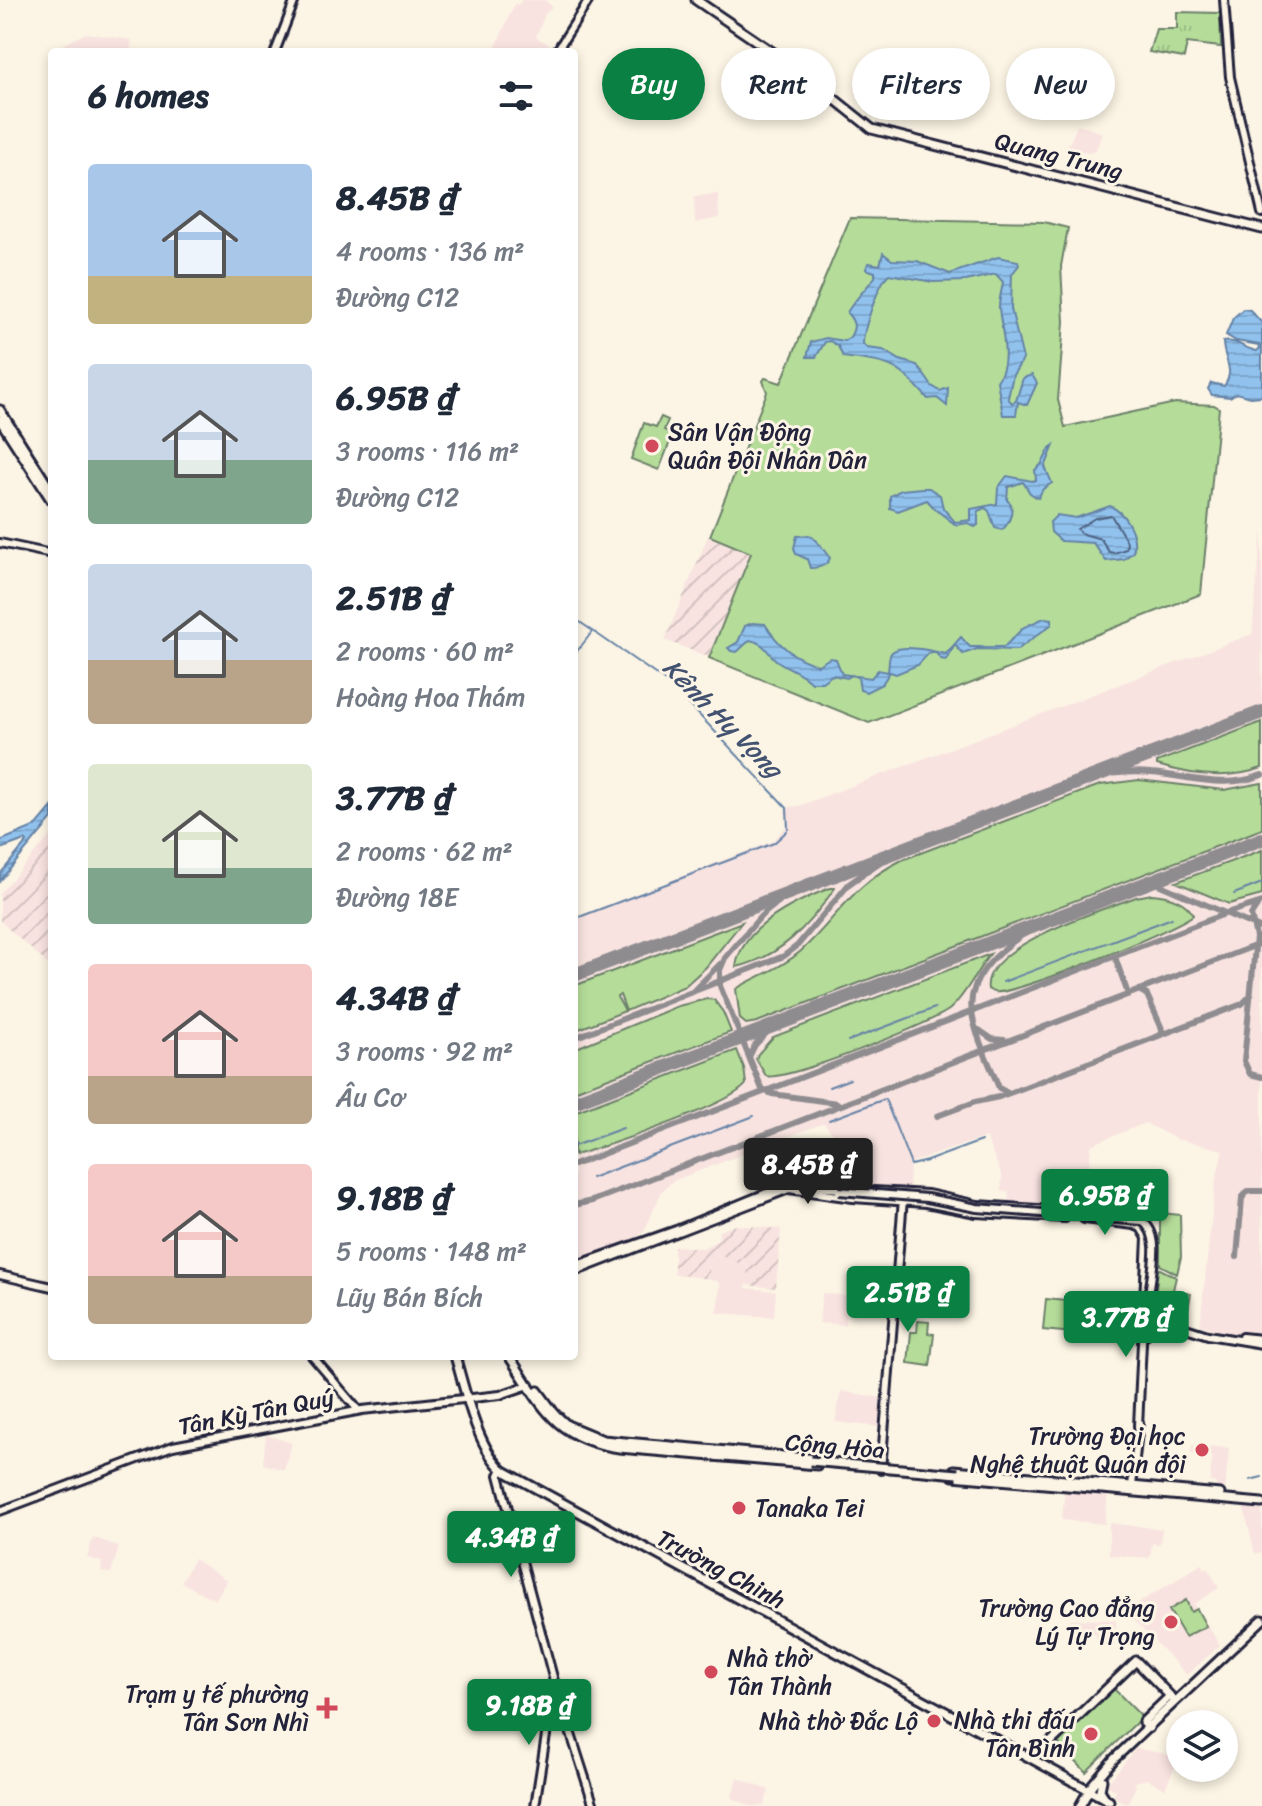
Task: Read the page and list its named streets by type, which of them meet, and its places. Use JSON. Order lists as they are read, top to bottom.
{
  "streets": {
    "main road": [
      "Quang Trung",
      "Tân Kỳ Tân Quý",
      "Cộng Hòa",
      "Trường Chinh"
    ]
  },
  "crossings": [
    ["Tân Kỳ Tân Quý", "Cộng Hòa"]
  ],
  "water": ["Kênh Hy Vọng"],
  "places": {
    "other": [
      "Sân Vận Động Quân Đội Nhân Dân",
      "Trường Đại học Nghệ thuật Quân đội",
      "Tanaka Tei",
      "Trường Cao đẳng Lý Tự Trọng",
      "Nhà thờ Tân Thành",
      "Nhà thờ Đắc Lộ",
      "Nhà thi đấu Tân Bình"
    ],
    "health": ["Trạm y tế phường Tân Sơn Nhì"]
  },
  "page": {
    "chip": [
      "Buy",
      "Rent",
      "Filters",
      "New"
    ],
    "heading": "6 homes",
    "list": [
      {
        "name": "8.45B ₫",
        "note": "4 rooms · 136 m² · Đường C12"
      },
      {
        "name": "6.95B ₫",
        "note": "3 rooms · 116 m² · Đường C12"
      },
      {
        "name": "2.51B ₫",
        "note": "2 rooms · 60 m² · Hoàng Hoa Thám"
      },
      {
        "name": "3.77B ₫",
        "note": "2 rooms · 62 m² · Đường 18E"
      },
      {
        "name": "4.34B ₫",
        "note": "3 rooms · 92 m² · Âu Cơ"
      },
      {
        "name": "9.18B ₫",
        "note": "5 rooms · 148 m² · Lũy Bán Bích"
      }
    ],
    "price": [
      "8.45B ₫",
      "6.95B ₫",
      "2.51B ₫",
      "3.77B ₫",
      "4.34B ₫",
      "9.18B ₫"
    ]
  }
}
